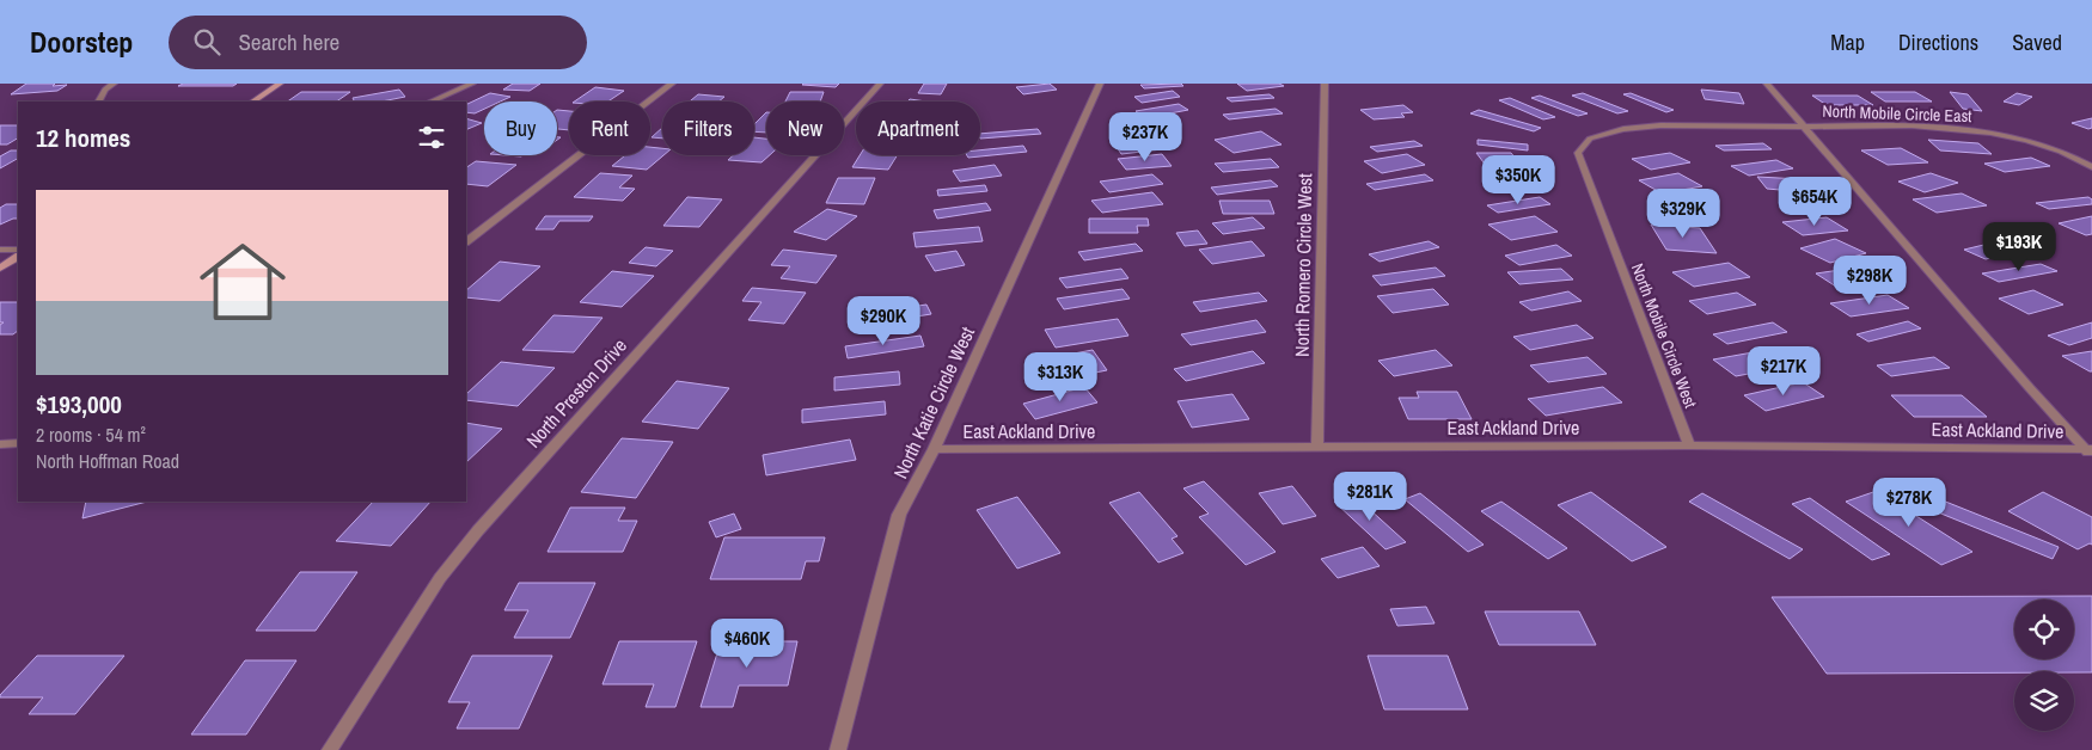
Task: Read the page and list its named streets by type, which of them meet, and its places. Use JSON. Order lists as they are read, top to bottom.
{
  "streets": {
    "street": [
      "North Mobile Circle East",
      "North Romero Circle West",
      "North Mobile Circle West",
      "North Preston Drive",
      "North Katie Circle West",
      "East Ackland Drive"
    ]
  },
  "crossings": [
    ["North Mobile Circle East", "North Mobile Circle West"],
    ["North Romero Circle West", "East Ackland Drive"],
    ["North Mobile Circle West", "East Ackland Drive"],
    ["North Katie Circle West", "East Ackland Drive"]
  ],
  "page": {
    "header": "Doorstep",
    "search": "Search here",
    "nav": ["Map", "Directions", "Saved"],
    "chip": [
      "Buy",
      "Rent",
      "Filters",
      "New",
      "Apartment"
    ],
    "heading": "12 homes",
    "price": [
      "$237K",
      "$350K",
      "$654K",
      "$329K",
      "$193K",
      "$298K",
      "$290K",
      "$217K",
      "$313K",
      "$281K",
      "$278K",
      "$460K"
    ],
    "list": [
      {
        "name": "$193,000",
        "note": "2 rooms · 54 m² · North Hoffman Road"
      }
    ]
  }
}
